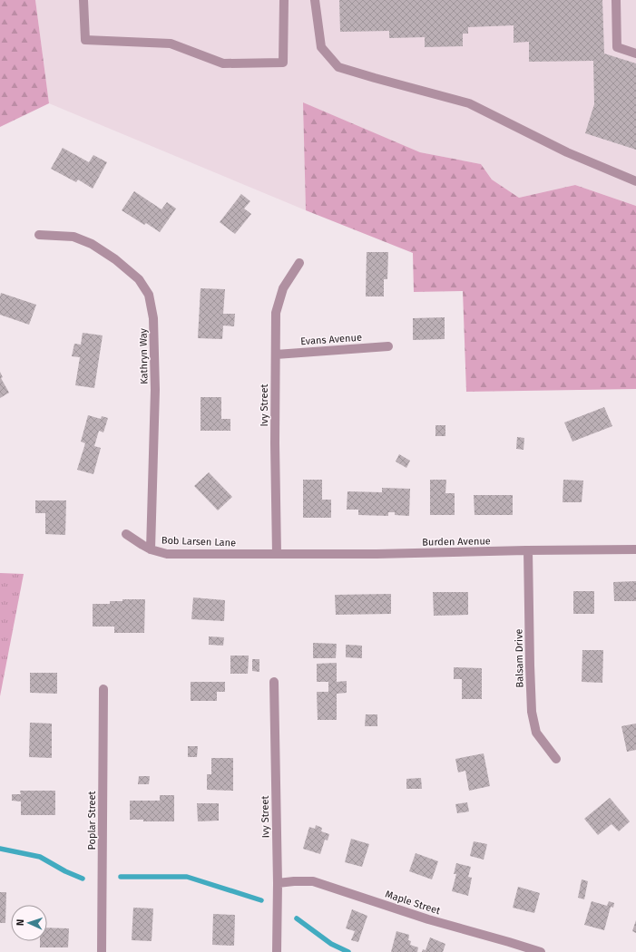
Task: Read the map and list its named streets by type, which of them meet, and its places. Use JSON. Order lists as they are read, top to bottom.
{
  "streets": {
    "street": [
      "Evans Avenue",
      "Kathryn Way",
      "Ivy Street",
      "Bob Larsen Lane",
      "Burden Avenue",
      "Balsam Drive",
      "Poplar Street",
      "Maple Street"
    ]
  },
  "crossings": [
    ["Evans Avenue", "Ivy Street"],
    ["Kathryn Way", "Bob Larsen Lane"],
    ["Ivy Street", "Bob Larsen Lane"],
    ["Ivy Street", "Burden Avenue"],
    ["Ivy Street", "Maple Street"],
    ["Bob Larsen Lane", "Burden Avenue"],
    ["Burden Avenue", "Balsam Drive"]
  ],
  "north": "left"
}
